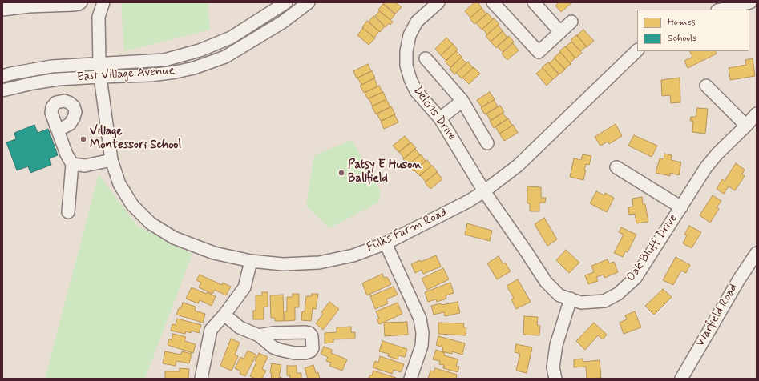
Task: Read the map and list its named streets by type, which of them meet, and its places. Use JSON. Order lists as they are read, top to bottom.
{
  "streets": {
    "street": [
      "East Village Avenue",
      "Delcris Drive",
      "Fulks Farm Road",
      "Oak Bluff Drive",
      "Warfield Road"
    ]
  },
  "crossings": [
    ["East Village Avenue", "Fulks Farm Road"],
    ["Delcris Drive", "Fulks Farm Road"],
    ["Delcris Drive", "Oak Bluff Drive"],
    ["Fulks Farm Road", "Oak Bluff Drive"]
  ],
  "places": ["Village Montessori School", "Patsy E Huson Ballfield"],
  "legend": ["Homes", "Schools"]
}
